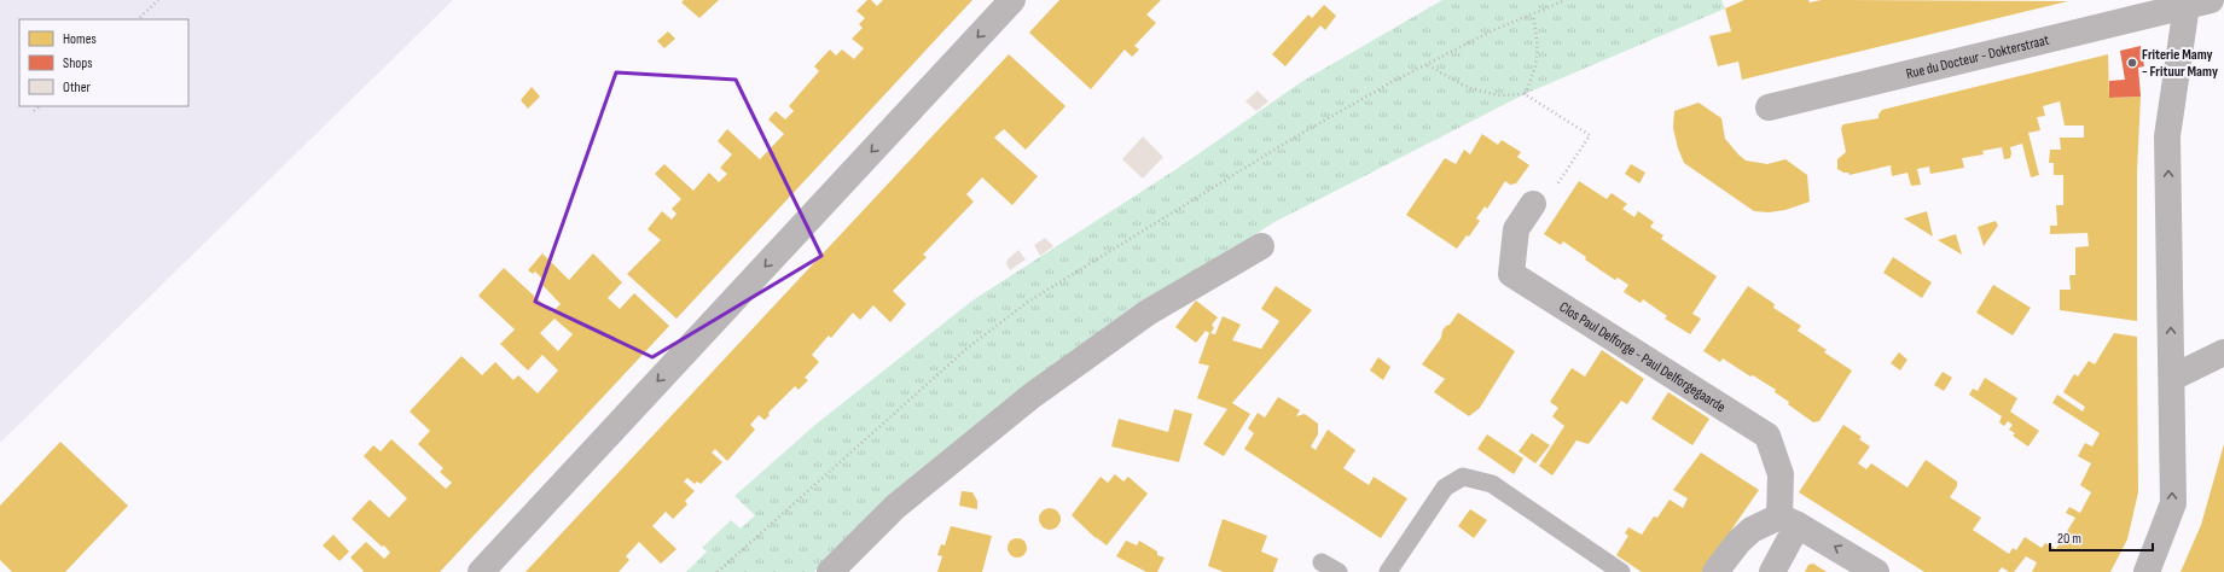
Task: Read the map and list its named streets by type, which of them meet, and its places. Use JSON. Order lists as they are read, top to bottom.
{
  "streets": {
    "street": ["Rue du Docteur - Dokterstraat", "Clos Paul Delforge - Paul Delforgegaarde"]
  },
  "places": ["Friterie Mamy - Frituur Mamy"],
  "legend": ["Homes", "Shops", "Other"],
  "scale_bar": "20 m"
}
